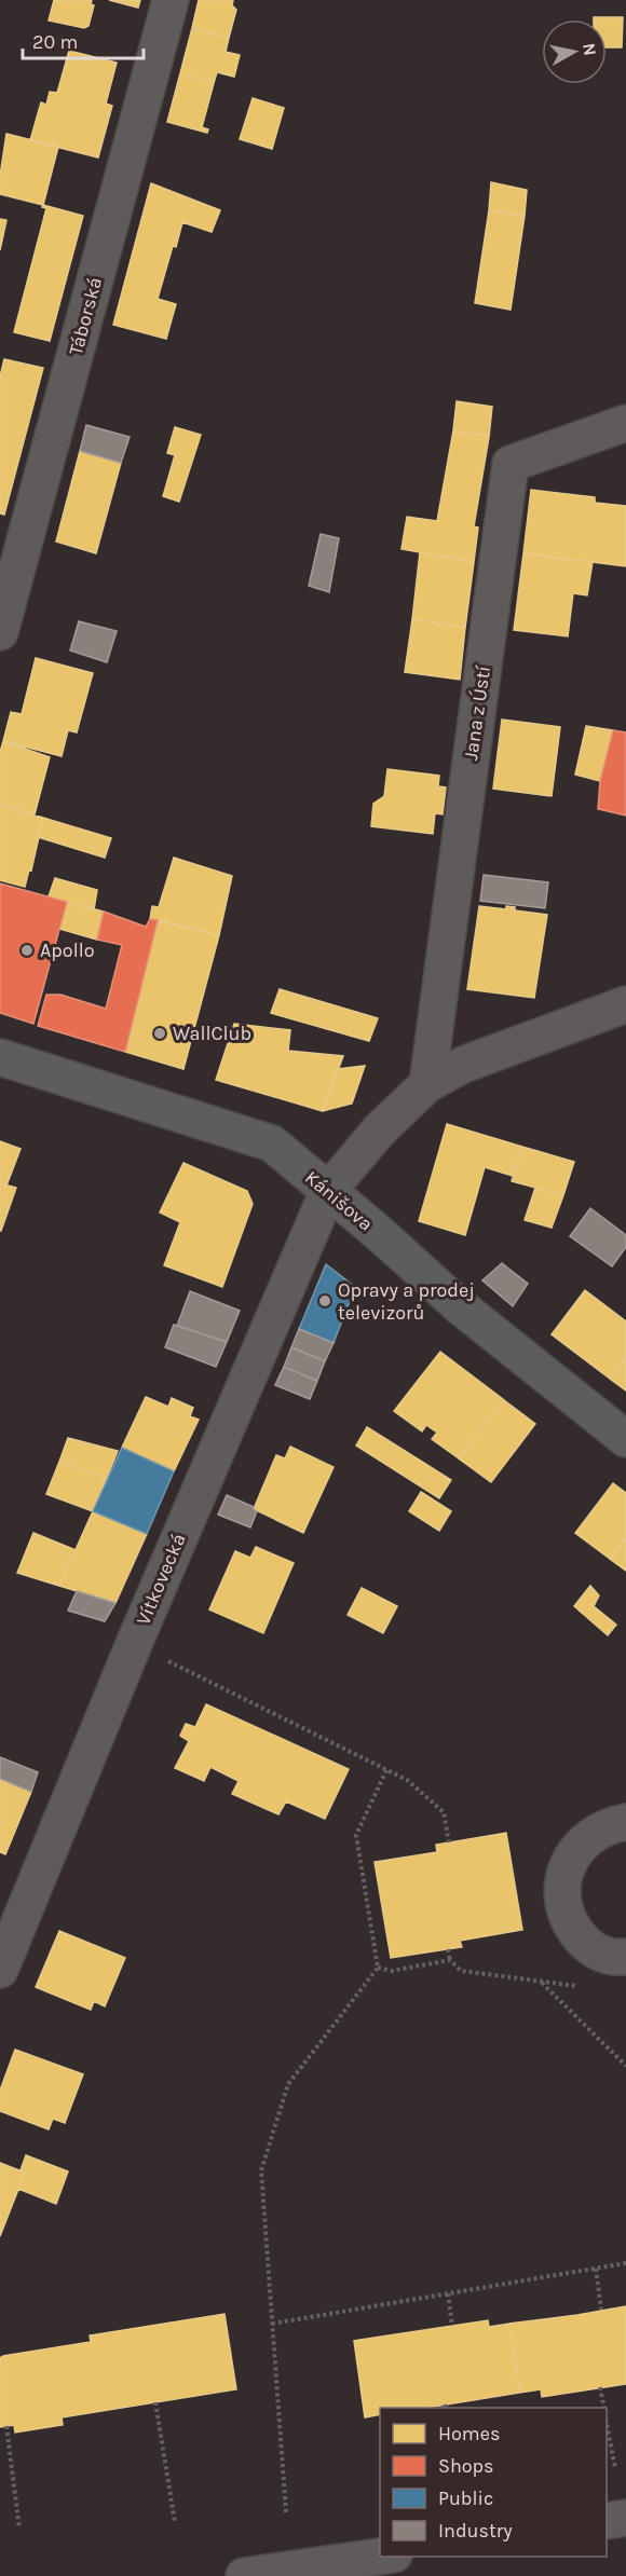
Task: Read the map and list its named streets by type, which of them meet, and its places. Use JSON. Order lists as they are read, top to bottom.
{
  "streets": {
    "street": [
      "Táborská",
      "Jana z Ústí",
      "Kánišova",
      "Vítkovecká"
    ]
  },
  "crossings": [
    ["Kánišova", "Vítkovecká"]
  ],
  "places": ["Apollo", "WallClub", "Opravy a prodej televizorů"],
  "legend": [
    "Homes",
    "Shops",
    "Public",
    "Industry"
  ],
  "scale_bar": "20 m",
  "north": "right"
}
